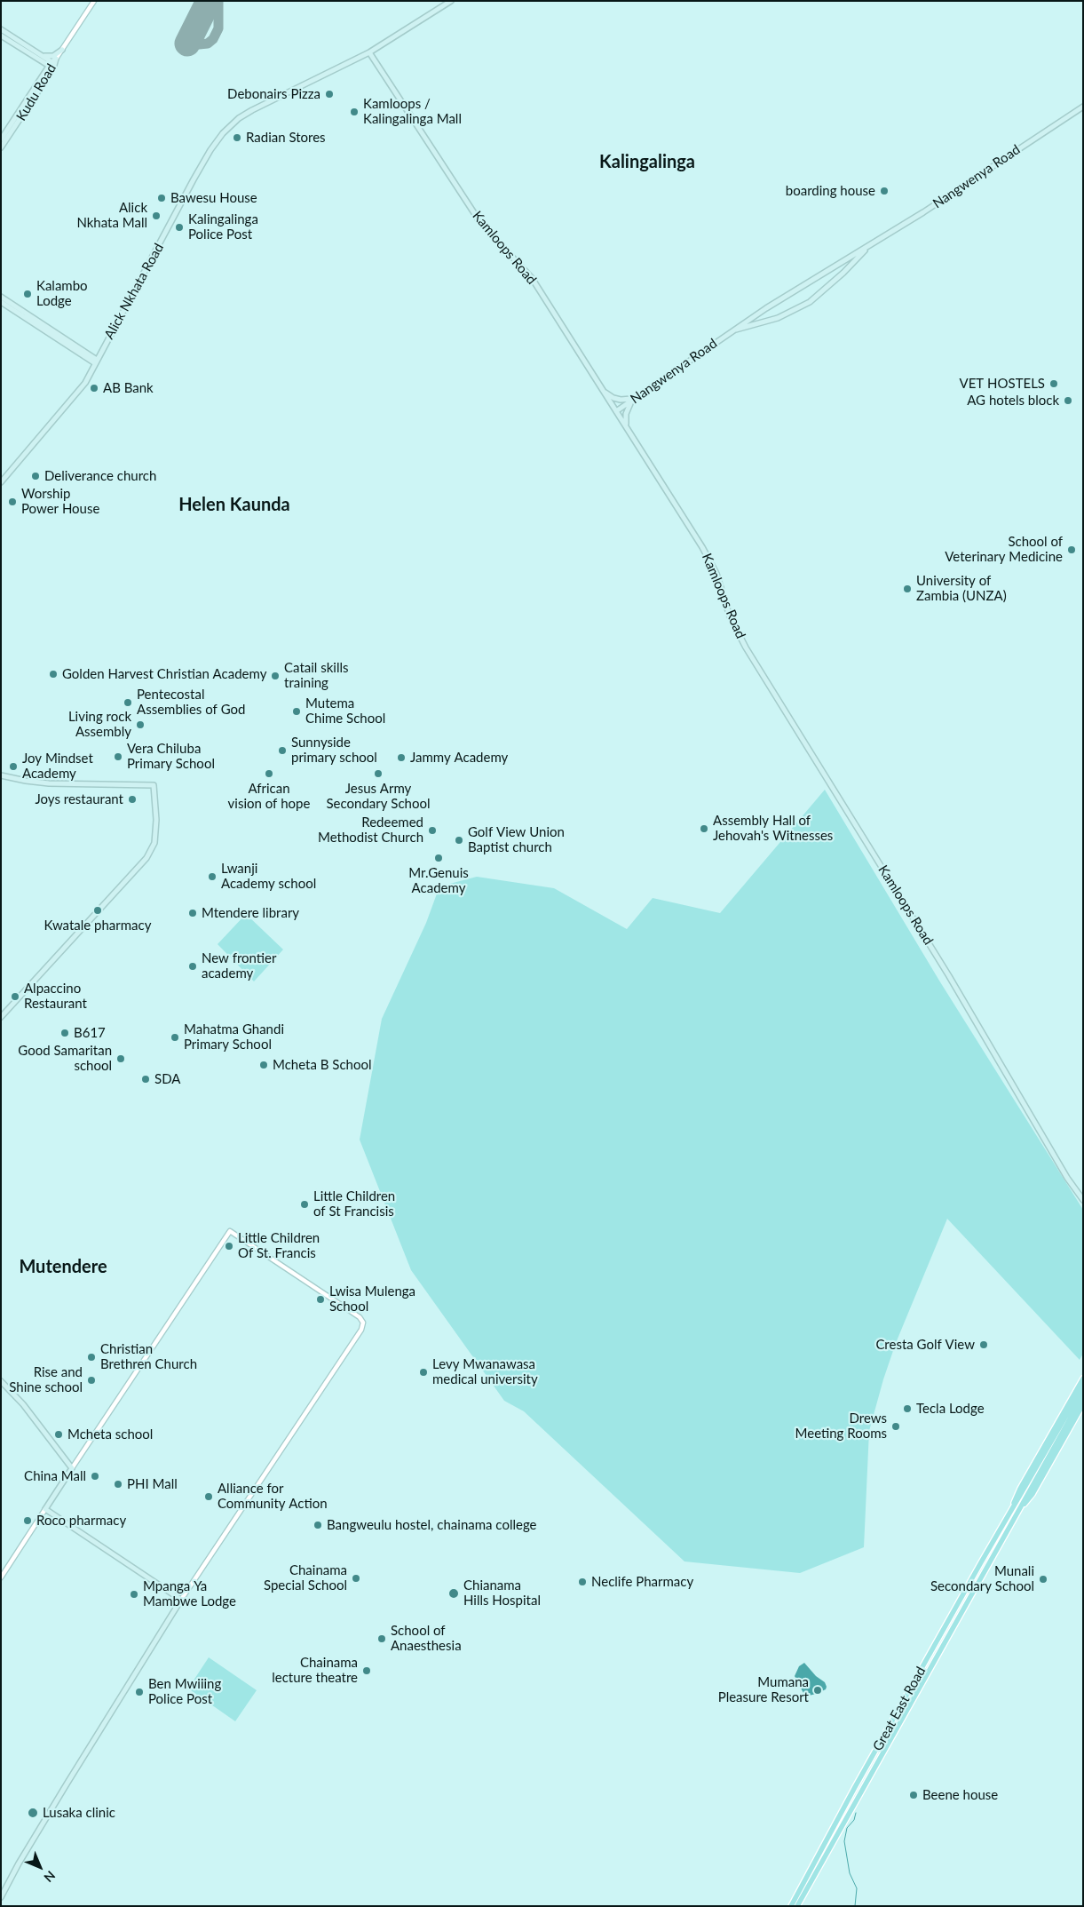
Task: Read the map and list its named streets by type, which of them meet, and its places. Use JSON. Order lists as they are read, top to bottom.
{
  "streets": {
    "main road": [
      "Kudu Road",
      "Nangwenya Road",
      "Kamloops Road",
      "Alick Nkhata Road",
      "Great East Road"
    ]
  },
  "crossings": [
    ["Nangwenya Road", "Kamloops Road"],
    ["Kamloops Road", "Alick Nkhata Road"]
  ],
  "districts": ["Kalingalinga", "Helen Kaunda", "Mutendere"],
  "places": [
    "Debonairs Pizza",
    "Kamloops / Kalingalinga Mall",
    "Radian Stores",
    "boarding house",
    "Bawesu House",
    "Alick Nkhata Mall",
    "Kalingalinga Police Post",
    "Kalambo Lodge",
    "VET HOSTELS",
    "AB Bank",
    "AG hotels block",
    "Deliverance church",
    "Worship Power House",
    "School of Veterinary Medicine",
    "University of Zambia (UNZA)",
    "Golden Harvest Christian Academy",
    "Catail skills training",
    "Pentecostal Assemblies of God",
    "Mutema Chime School",
    "Living rock Assembly",
    "Sunnyside primary school",
    "Vera Chiluba Primary School",
    "Jammy Academy",
    "Joy Mindset Academy",
    "African vision of hope",
    "Jesus Army Secondary School",
    "Joys restaurant",
    "Assembly Hall of Jehovah's Witnesses",
    "Redeemed Methodist Church",
    "Golf View Union Baptist church",
    "Mr.Genuis Academy",
    "Lwanji Academy school",
    "Kwatale pharmacy",
    "Mtendere library",
    "New frontier academy",
    "Alpaccino Restaurant",
    "B617",
    "Mahatma Ghandi Primary School",
    "Good Samaritan school",
    "Mcheta B School",
    "SDA",
    "Little Children of St Francisis",
    "Little Children Of St. Francis",
    "Lwisa Mulenga School",
    "Cresta Golf View",
    "Christian Brethren Church",
    "Levy Mwanawasa medical university",
    "Rise and Shine school",
    "Tecla Lodge",
    "Drews Meeting Rooms",
    "Mcheta school",
    "China Mall",
    "PHI Mall",
    "Alliance for Community Action",
    "Roco pharmacy",
    "Bangweulu hostel, chainama college",
    "Chainama Special School",
    "Munali Secondary School",
    "Neclife Pharmacy",
    "Chianama Hills Hospital",
    "Mpanga Ya Mambwe Lodge",
    "School of Anaesthesia",
    "Chainama lecture theatre",
    "Mumana Pleasure Resort",
    "Ben Mwiiing Police Post",
    "Beene house",
    "Lusaka clinic"
  ],
  "north": "bottom right"
}
